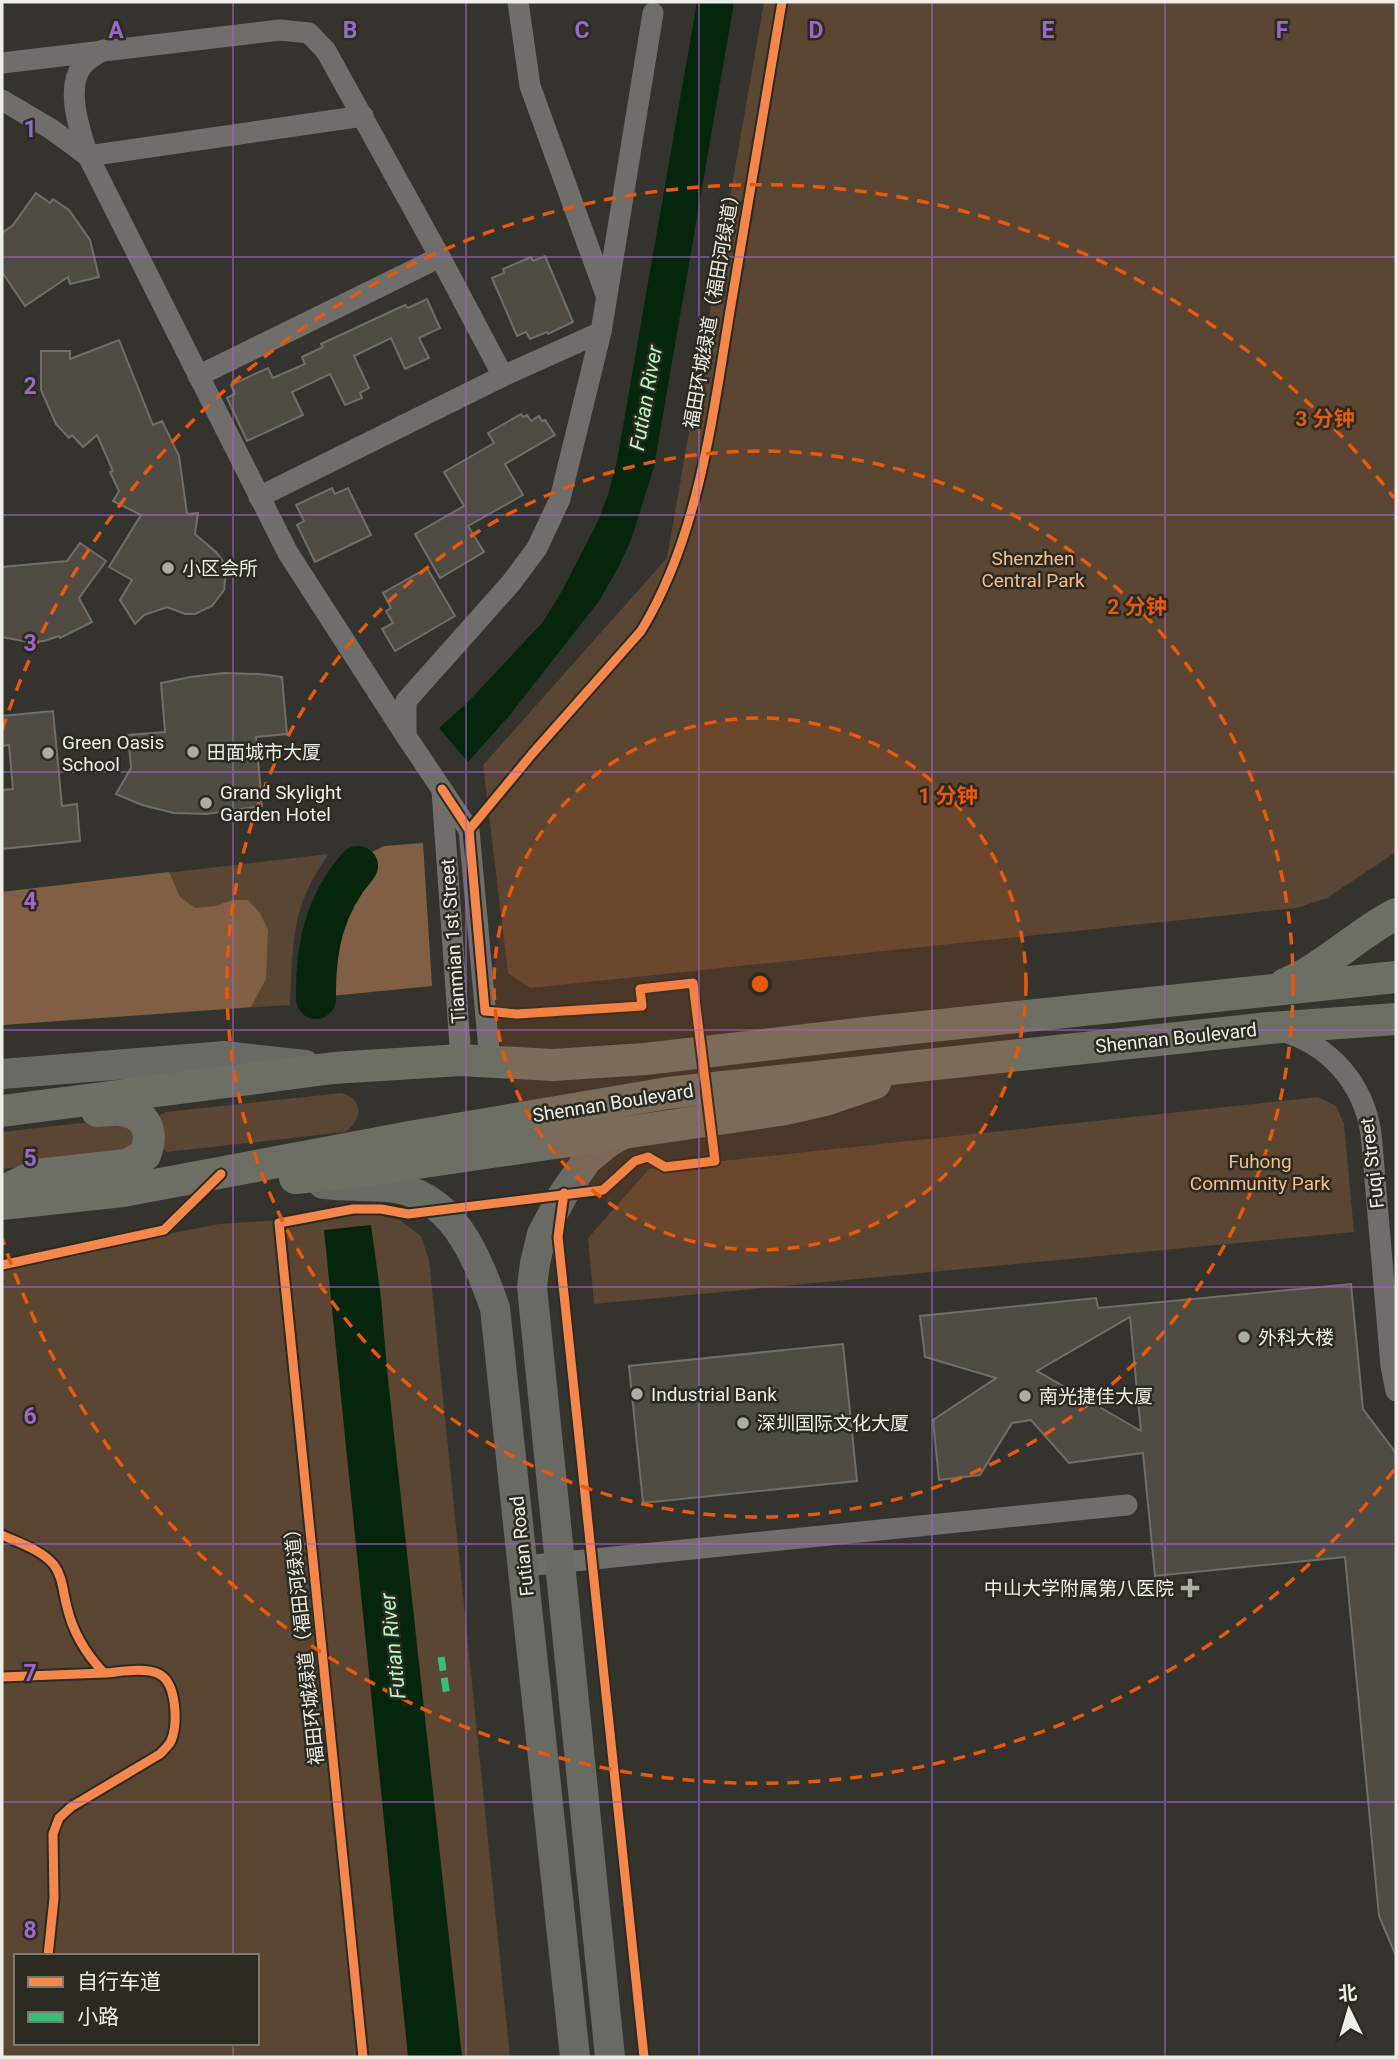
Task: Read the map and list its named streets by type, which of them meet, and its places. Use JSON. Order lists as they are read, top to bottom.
{
  "streets": {
    "main road": ["Shennan Boulevard", "Futian Road"],
    "street": ["Tianmian 1st Street", "Fuqi Street"],
    "cycle path": ["福田环城绿道（福田河绿道）"]
  },
  "crossings": [
    ["Tianmian 1st Street", "Shennan Boulevard"],
    ["Shennan Boulevard", "Fuqi Street"]
  ],
  "water": ["Futian River"],
  "parks": ["Shenzhen Central Park", "Fuhong Community Park"],
  "places": {
    "other": [
      "小区会所",
      "田面城市大厦",
      "Green Oasis School",
      "Grand Skylight Garden Hotel",
      "外科大楼",
      "Industrial Bank",
      "南光捷佳大厦",
      "深圳国际文化大厦"
    ],
    "health": ["中山大学附属第八医院"]
  },
  "legend": ["自行车道", "小路"],
  "north": "top",
  "grid": {
    "columns": [
      "A",
      "B",
      "C",
      "D",
      "E",
      "F"
    ],
    "rows": [
      "1",
      "2",
      "3",
      "4",
      "5",
      "6",
      "7",
      "8"
    ]
  },
  "rings": ["3 分钟", "2 分钟", "1 分钟"]
}
